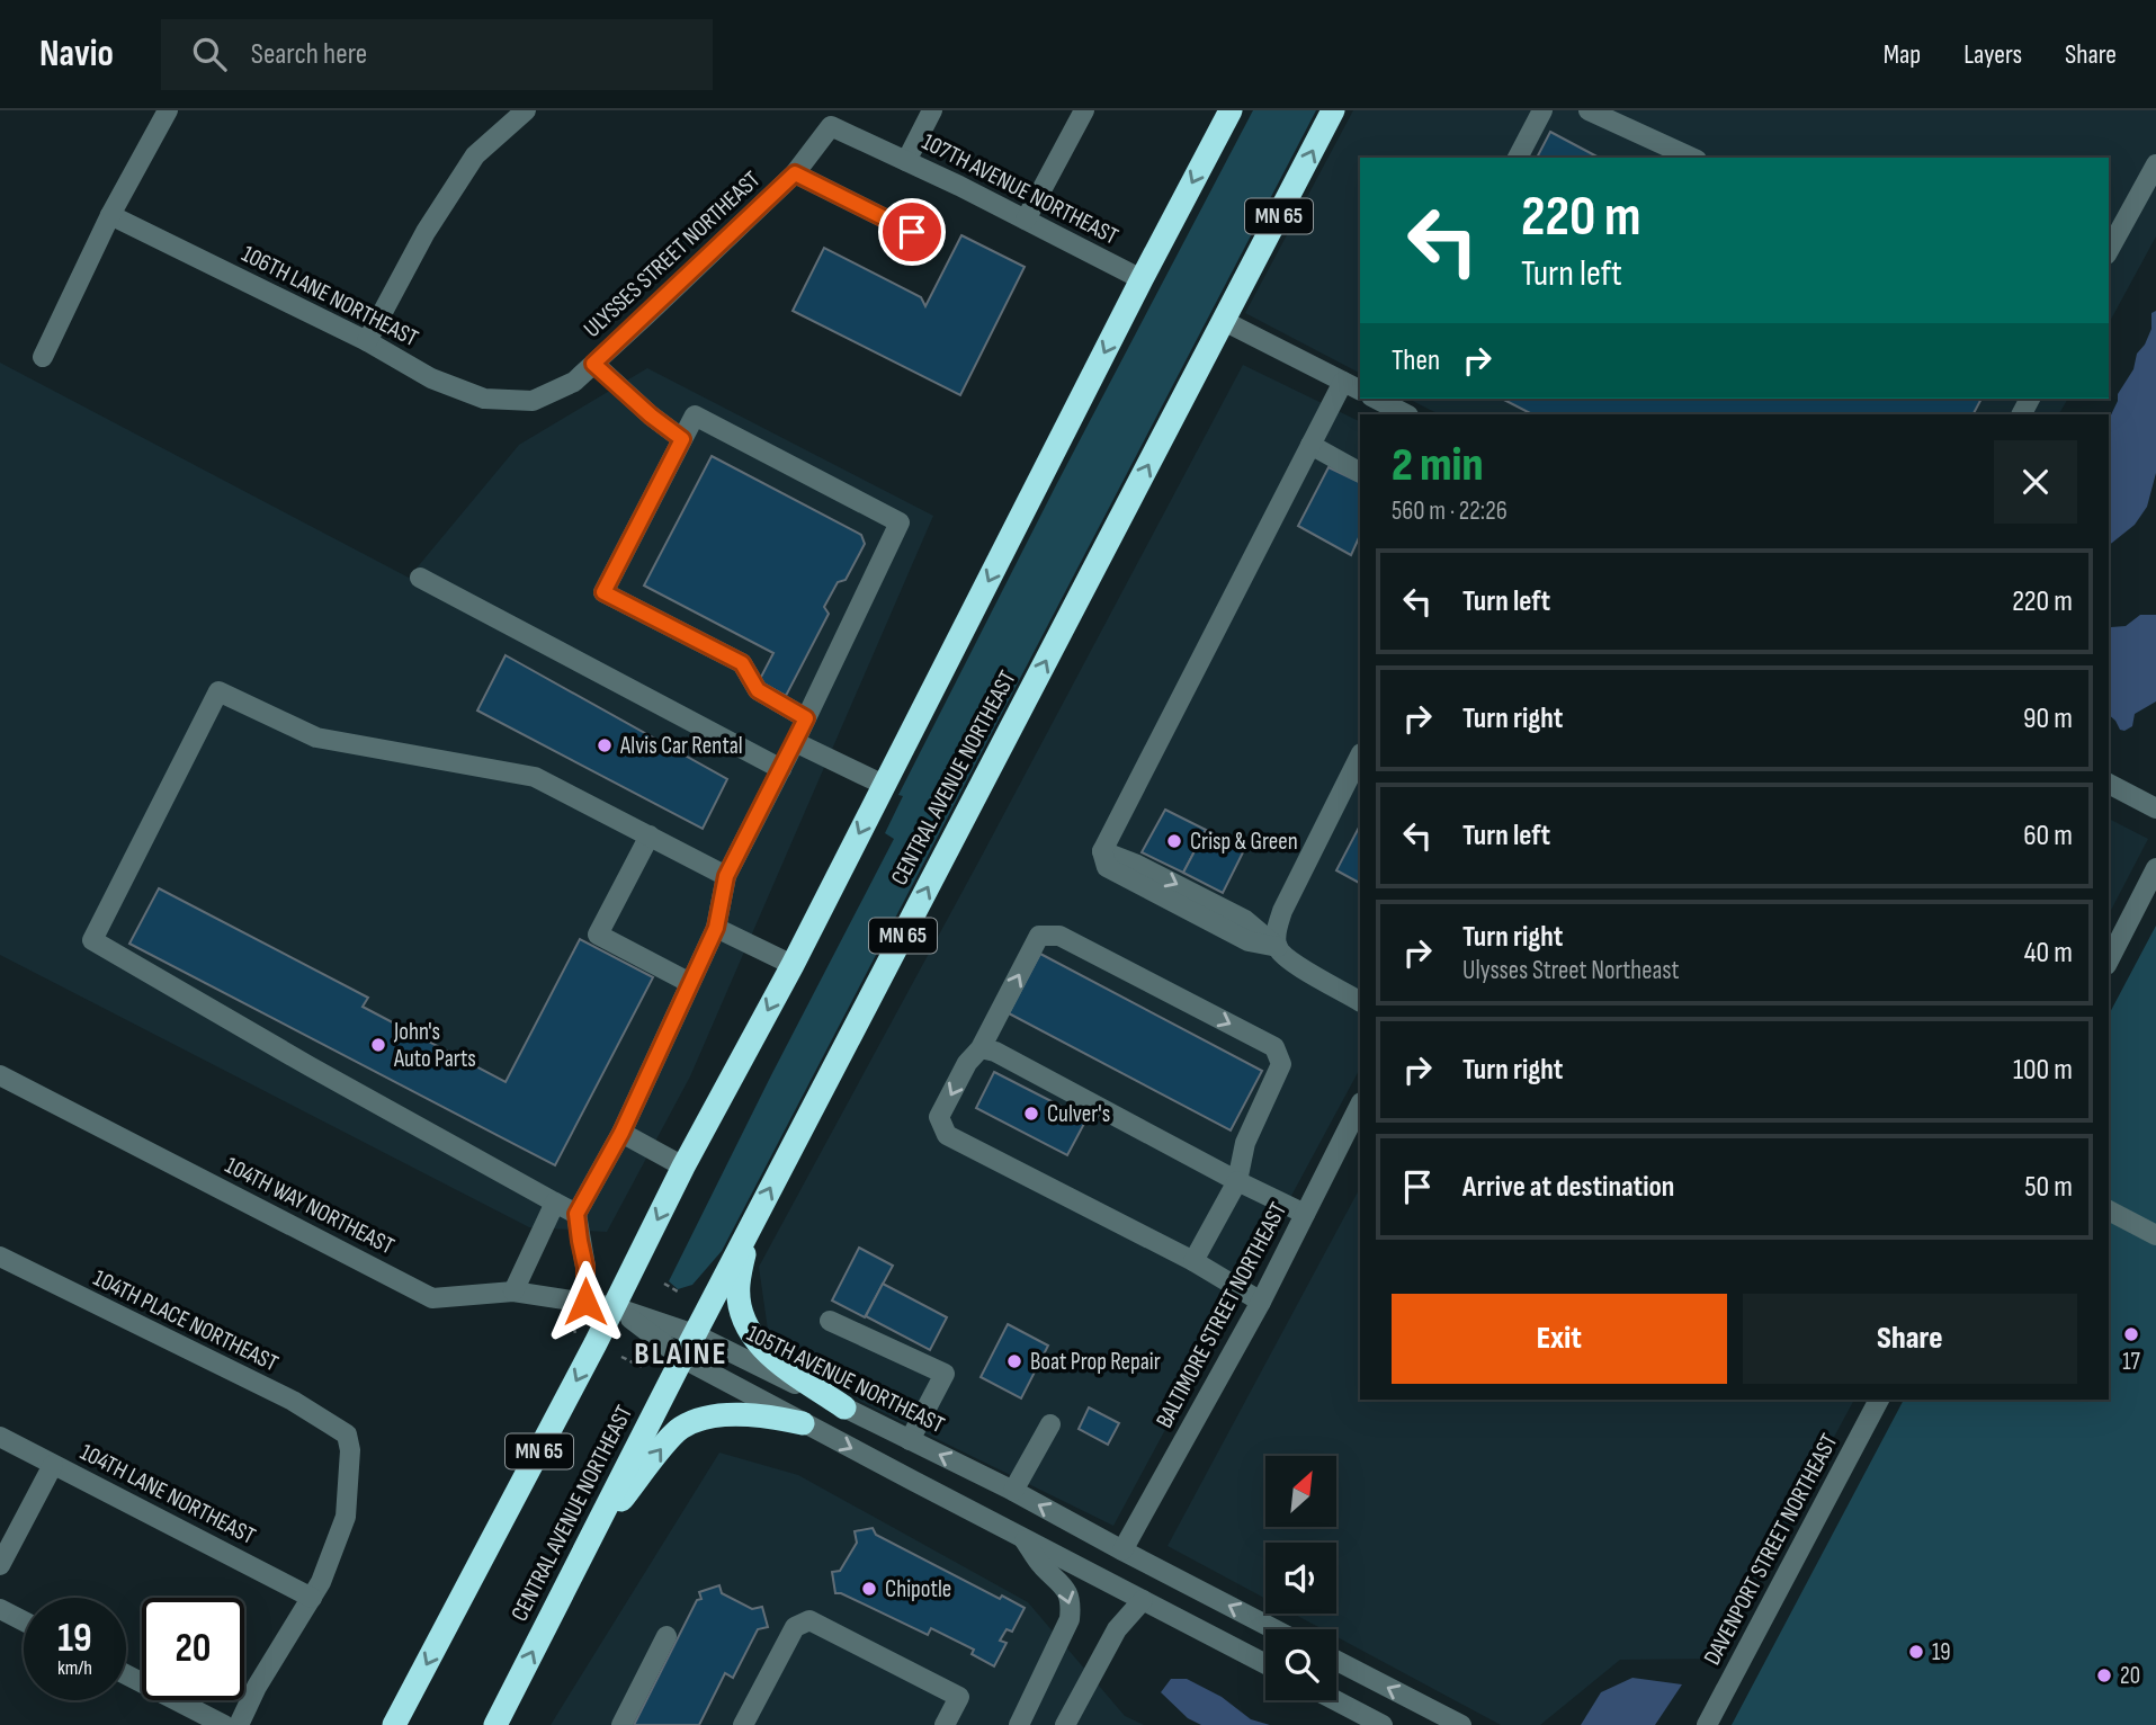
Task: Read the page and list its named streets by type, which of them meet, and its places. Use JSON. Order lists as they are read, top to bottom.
{
  "streets": {
    "highway": ["MN 65", "CENTRAL AVENUE NORTHEAST"],
    "street": [
      "107TH AVENUE NORTHEAST",
      "ULYSSES STREET NORTHEAST",
      "106TH LANE NORTHEAST",
      "104TH WAY NORTHEAST",
      "BALTIMORE STREET NORTHEAST",
      "104TH PLACE NORTHEAST",
      "105TH AVENUE NORTHEAST",
      "104TH LANE NORTHEAST",
      "DAVENPORT STREET NORTHEAST"
    ]
  },
  "crossings": [
    ["107TH AVENUE NORTHEAST", "MN 65"],
    ["107TH AVENUE NORTHEAST", "ULYSSES STREET NORTHEAST"],
    ["MN 65", "104TH WAY NORTHEAST"],
    ["MN 65", "105TH AVENUE NORTHEAST"],
    ["ULYSSES STREET NORTHEAST", "106TH LANE NORTHEAST"],
    ["CENTRAL AVENUE NORTHEAST", "105TH AVENUE NORTHEAST"],
    ["104TH WAY NORTHEAST", "105TH AVENUE NORTHEAST"],
    ["BALTIMORE STREET NORTHEAST", "105TH AVENUE NORTHEAST"],
    ["104TH PLACE NORTHEAST", "104TH LANE NORTHEAST"]
  ],
  "districts": ["BLAINE"],
  "places": [
    "Alvis Car Rental",
    "Crisp & Green",
    "John's Auto Parts",
    "Culver's",
    "17",
    "Boat Prop Repair",
    "Chipotle",
    "19",
    "20"
  ],
  "north": "top right",
  "page": {
    "header": "Navio",
    "search": "Search here",
    "nav": ["Map", "Layers", "Share"],
    "turn": ["220 m", "Turn left"],
    "then": "Then",
    "heading": ["2 min", "560 m · 22:26"],
    "list": [
      {
        "name": "Turn left",
        "value": "220 m"
      },
      {
        "name": "Turn right",
        "value": "90 m"
      },
      {
        "name": "Turn left",
        "value": "60 m"
      },
      {
        "name": "Turn right",
        "note": "Ulysses Street Northeast",
        "value": "40 m"
      },
      {
        "name": "Turn right",
        "value": "100 m"
      },
      {
        "name": "Arrive at destination",
        "value": "50 m"
      }
    ],
    "buttons": ["Exit", "Share"],
    "speed": "19 km/h",
    "limit": "20"
  }
}
